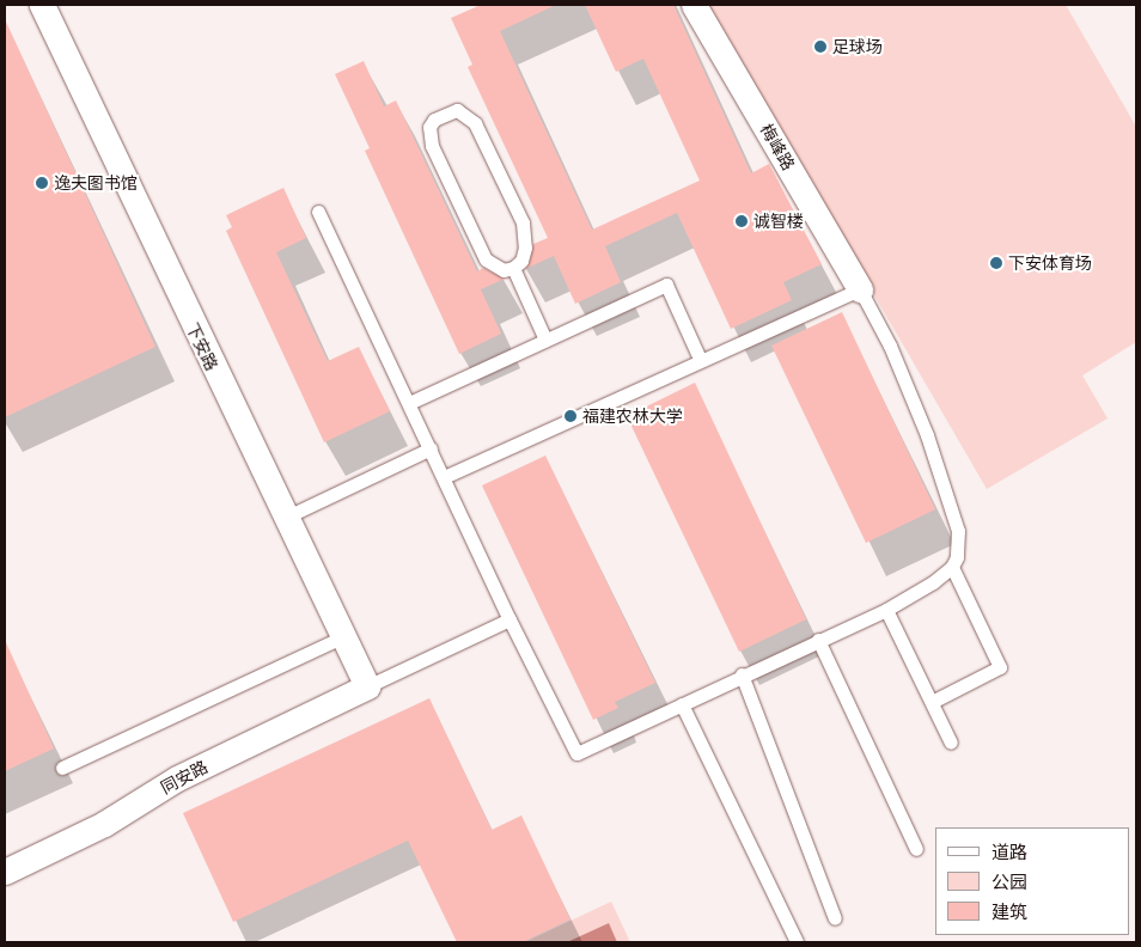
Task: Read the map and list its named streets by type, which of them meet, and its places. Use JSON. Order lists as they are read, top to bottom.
{
  "streets": {
    "street": ["梅峰路", "下安路", "同安路"]
  },
  "crossings": [
    ["下安路", "同安路"]
  ],
  "places": [
    "足球场",
    "逸夫图书馆",
    "诚智楼",
    "下安体育场",
    "福建农林大学"
  ],
  "legend": ["道路", "公园", "建筑"]
}
